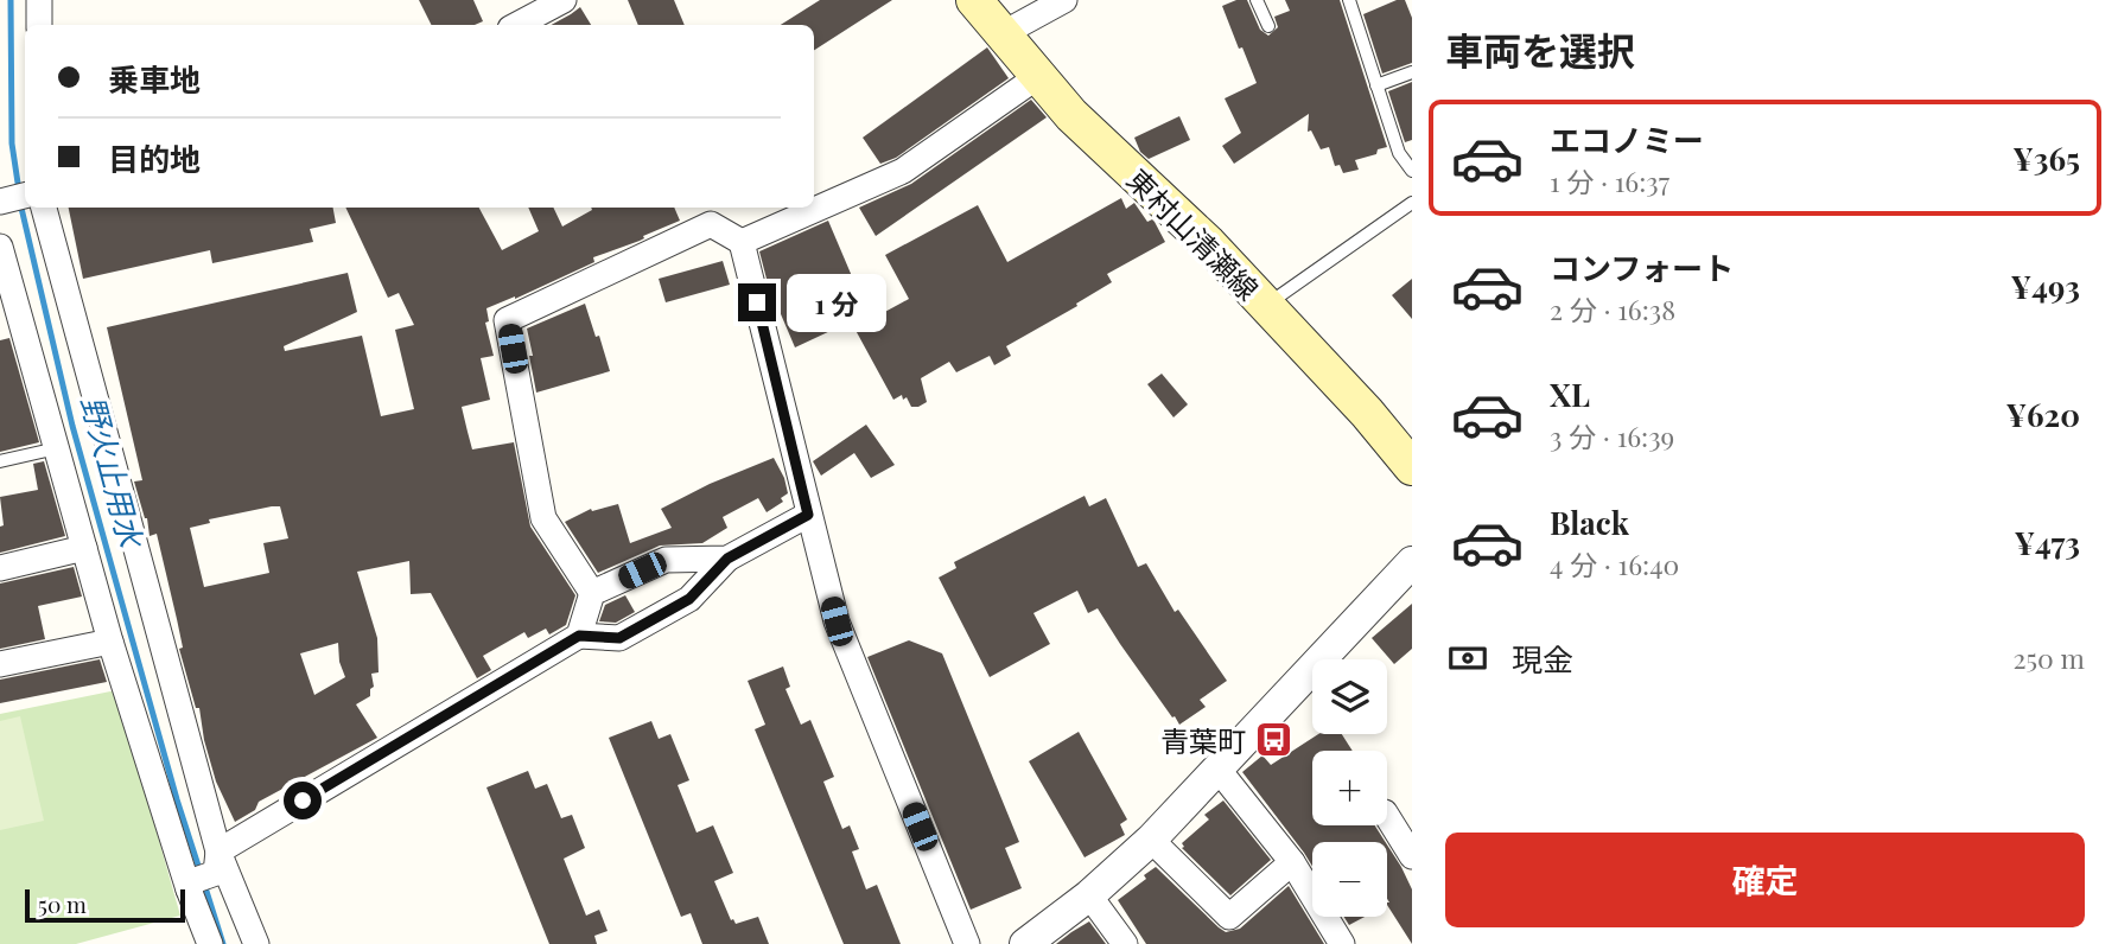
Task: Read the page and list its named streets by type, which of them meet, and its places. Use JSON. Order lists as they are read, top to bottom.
{
  "streets": {
    "main road": ["東村山清瀬線"]
  },
  "water": ["野火止用水"],
  "places": {
    "bus stop": ["青葉町"]
  },
  "scale_bar": "50 m",
  "page": {
    "heading": "車両を選択",
    "banner": ["乗車地", "目的地"],
    "list": [
      {
        "name": "エコノミー",
        "note": "1 分 · 16:37",
        "value": "¥365"
      },
      {
        "name": "コンフォート",
        "note": "2 分 · 16:38",
        "value": "¥493"
      },
      {
        "name": "XL",
        "note": "3 分 · 16:39",
        "value": "¥620"
      },
      {
        "name": "Black",
        "note": "4 分 · 16:40",
        "value": "¥473"
      }
    ],
    "bubble": "1 分",
    "pay": ["現金", "250 m"],
    "map_buttons": ["+", "−"],
    "buttons": "確定",
    "scale": "50 m"
  }
}
